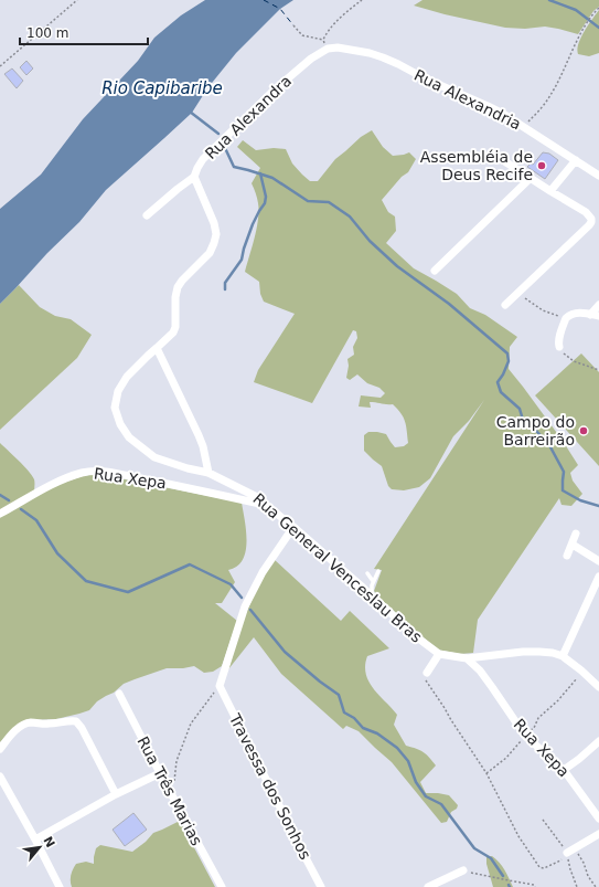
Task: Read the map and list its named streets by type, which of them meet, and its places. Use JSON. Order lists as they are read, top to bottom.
{
  "streets": {
    "street": [
      "Rua Alexandria",
      "Rua Alexandra",
      "Rua Xepa",
      "Rua General Venceslau Bras",
      "Travessa dos Sonhos",
      "Rua Três Marias"
    ]
  },
  "crossings": [
    ["Rua Alexandria", "Rua Alexandra"],
    ["Rua Xepa", "Rua General Venceslau Bras"]
  ],
  "water": ["Rio Capibaribe"],
  "places": ["Assembléia de Deus Recife", "Campo do Barreirão"],
  "scale_bar": "100 m",
  "north": "top right"
}
